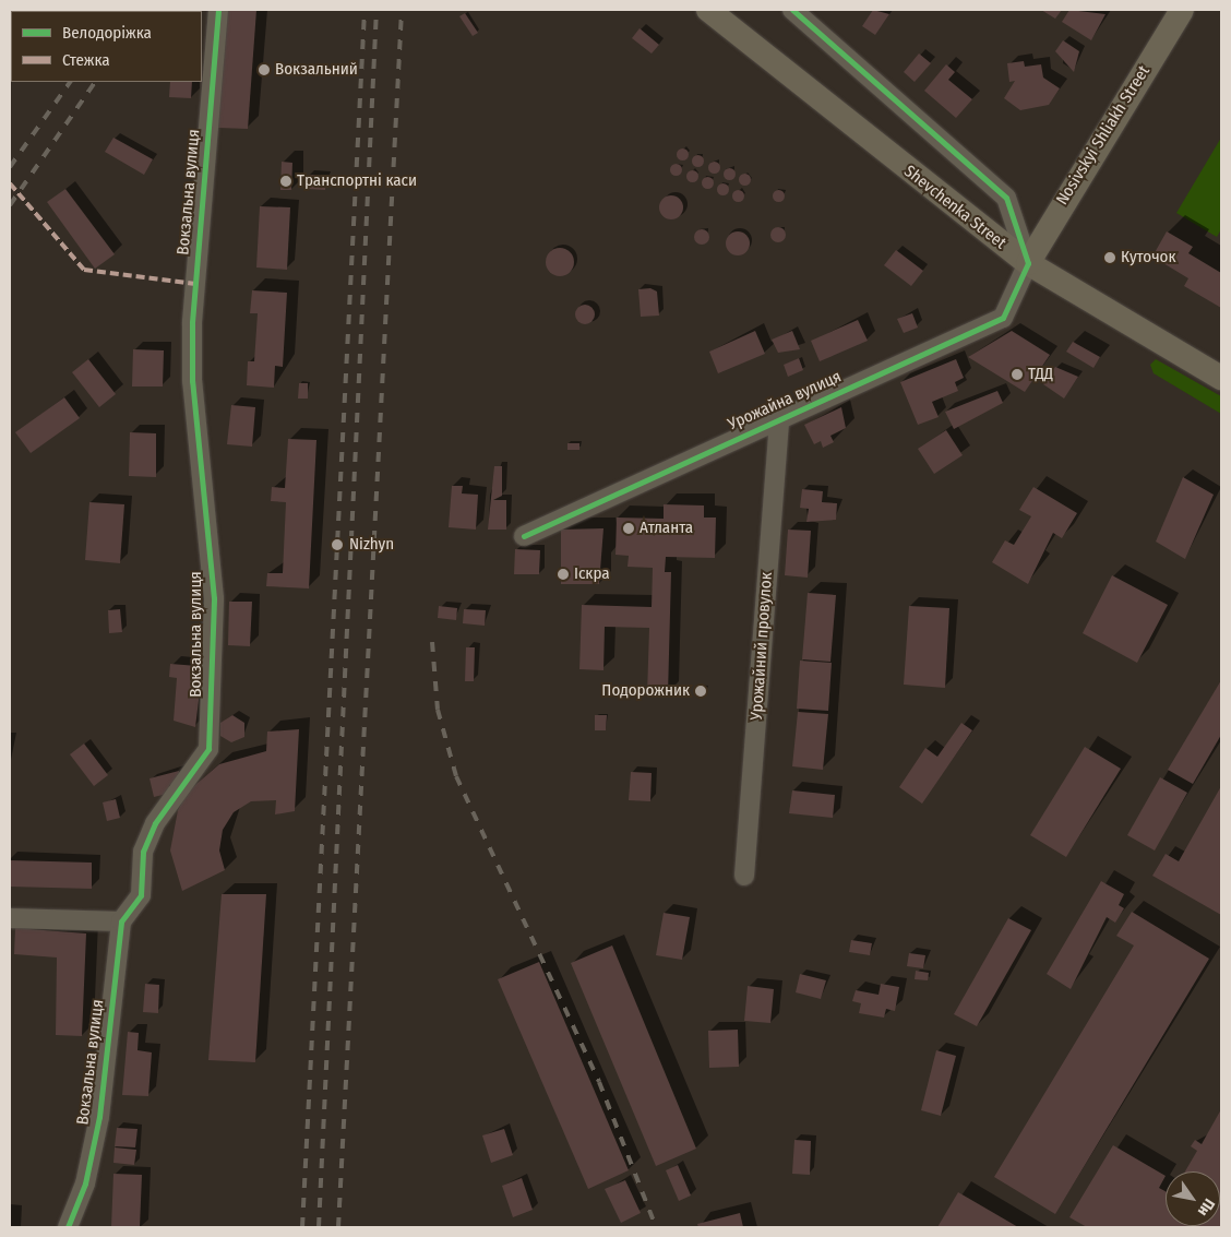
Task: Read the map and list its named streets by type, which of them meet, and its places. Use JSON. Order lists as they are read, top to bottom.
{
  "streets": {
    "main road": ["Nosivskyi Shliakh Street", "Shevchenka Street"],
    "street": ["Вокзальна вулиця", "Урожайна вулиця", "Урожайний провулок"]
  },
  "crossings": [
    ["Nosivskyi Shliakh Street", "Shevchenka Street"],
    ["Nosivskyi Shliakh Street", "Урожайна вулиця"],
    ["Shevchenka Street", "Урожайна вулиця"],
    ["Урожайна вулиця", "Урожайний провулок"]
  ],
  "places": [
    "Вокзальний",
    "Транспортні каси",
    "Куточок",
    "ТДД",
    "Атланта",
    "Nizhyn",
    "Іскра",
    "Подорожник"
  ],
  "legend": ["Велодоріжка", "Стежка"],
  "north": "bottom right"
}
